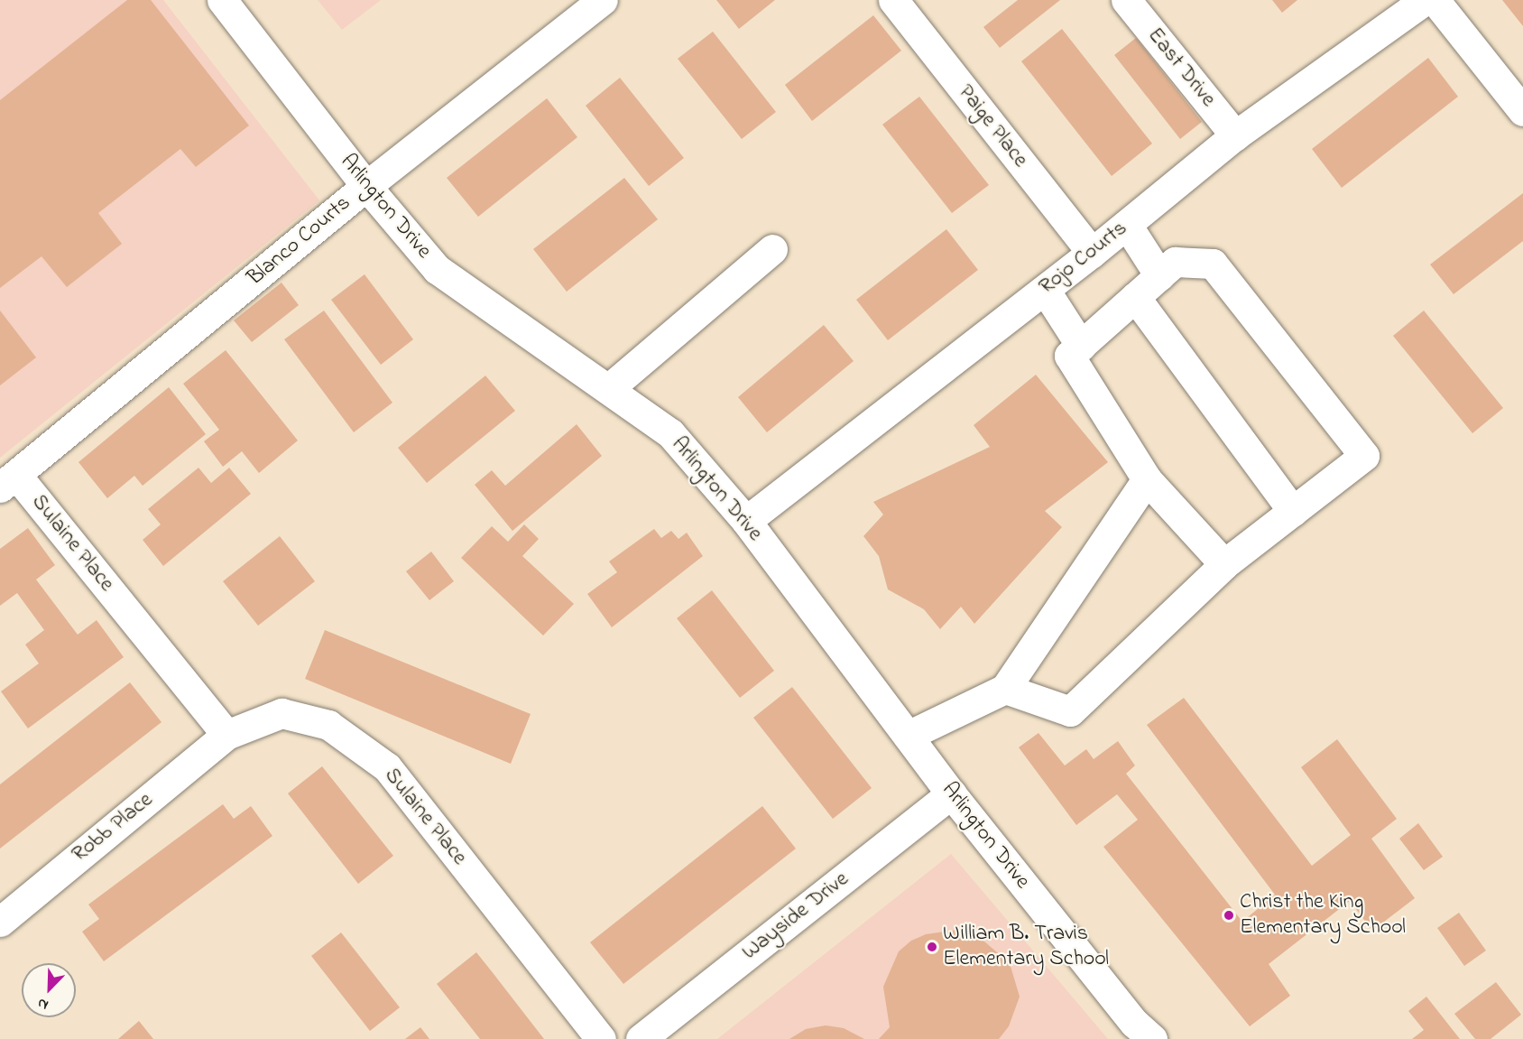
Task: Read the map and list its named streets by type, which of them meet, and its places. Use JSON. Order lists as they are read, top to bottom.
{
  "streets": {
    "street": [
      "East Drive",
      "Paige Place",
      "Arlington Drive",
      "Blanco Courts",
      "Rojo Courts",
      "Sulaine Place",
      "Robb Place",
      "Wayside Drive"
    ]
  },
  "crossings": [
    ["East Drive", "Rojo Courts"],
    ["Paige Place", "Rojo Courts"],
    ["Arlington Drive", "Blanco Courts"],
    ["Arlington Drive", "Rojo Courts"],
    ["Arlington Drive", "Wayside Drive"],
    ["Blanco Courts", "Sulaine Place"],
    ["Sulaine Place", "Robb Place"]
  ],
  "places": ["Christ the King Elementary School", "William B. Travis Elementary School"],
  "north": "bottom left"
}
